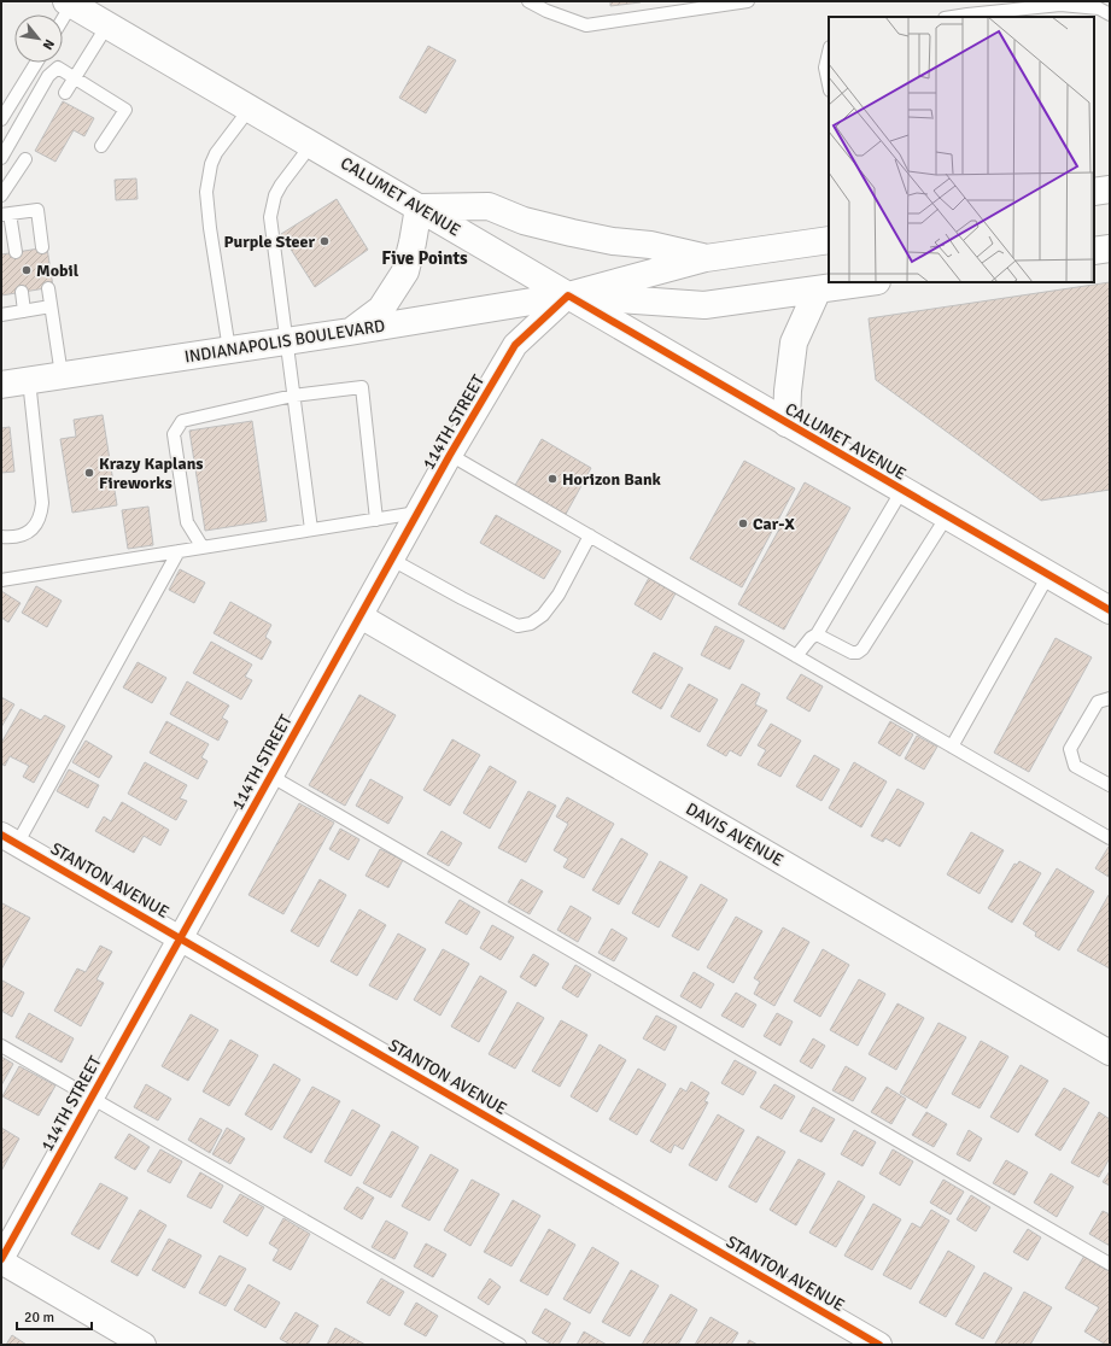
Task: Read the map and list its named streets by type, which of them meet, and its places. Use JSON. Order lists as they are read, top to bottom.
{
  "streets": {
    "main road": ["CALUMET AVENUE", "INDIANAPOLIS BOULEVARD"],
    "street": ["114TH STREET", "DAVIS AVENUE", "STANTON AVENUE"]
  },
  "crossings": [
    ["CALUMET AVENUE", "INDIANAPOLIS BOULEVARD"],
    ["CALUMET AVENUE", "114TH STREET"],
    ["INDIANAPOLIS BOULEVARD", "114TH STREET"],
    ["114TH STREET", "DAVIS AVENUE"],
    ["114TH STREET", "STANTON AVENUE"]
  ],
  "districts": ["Five Points"],
  "places": [
    "Purple Steer",
    "Mobil",
    "Krazy Kaplans Fireworks",
    "Horizon Bank",
    "Car-X"
  ],
  "scale_bar": "20 m",
  "north": "bottom right"
}
